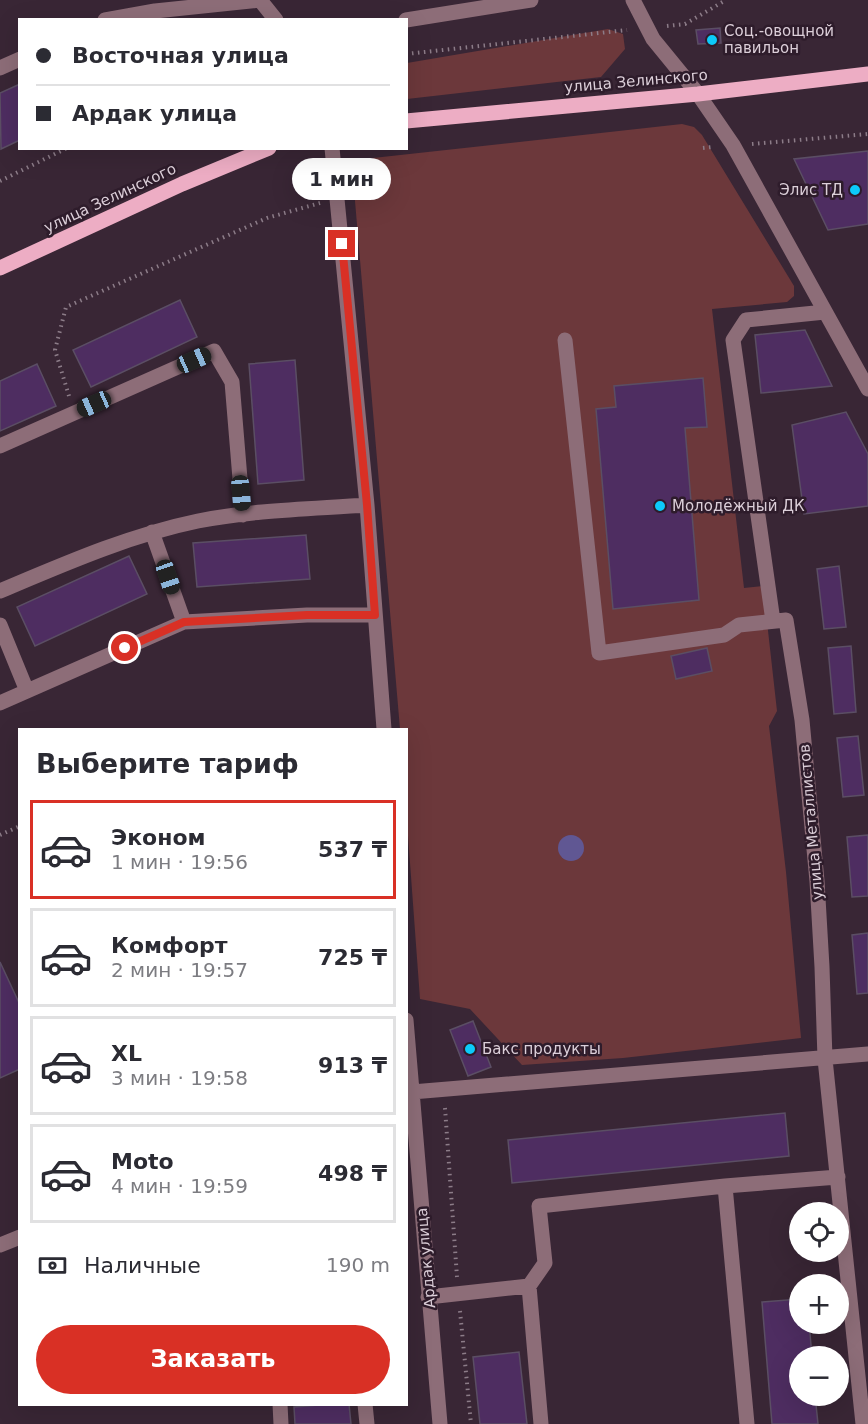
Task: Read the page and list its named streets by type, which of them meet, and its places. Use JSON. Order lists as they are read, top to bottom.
{
  "streets": {
    "main road": ["улица Зелинского"],
    "street": ["улица Металлистов", "Ардак улица"]
  },
  "places": [
    "Соц.-овощной павильон",
    "Элис ТД",
    "Молодёжный ДК",
    "Бакс продукты"
  ],
  "page": {
    "banner": ["Восточная улица", "Ардак улица"],
    "bubble": "1 мин",
    "heading": "Выберите тариф",
    "list": [
      {
        "name": "Эконом",
        "note": "1 мин · 19:56",
        "value": "537 ₸"
      },
      {
        "name": "Комфорт",
        "note": "2 мин · 19:57",
        "value": "725 ₸"
      },
      {
        "name": "XL",
        "note": "3 мин · 19:58",
        "value": "913 ₸"
      },
      {
        "name": "Moto",
        "note": "4 мин · 19:59",
        "value": "498 ₸"
      }
    ],
    "map_buttons": ["+", "−"],
    "pay": ["Наличные", "190 m"],
    "buttons": "Заказать"
  }
}
